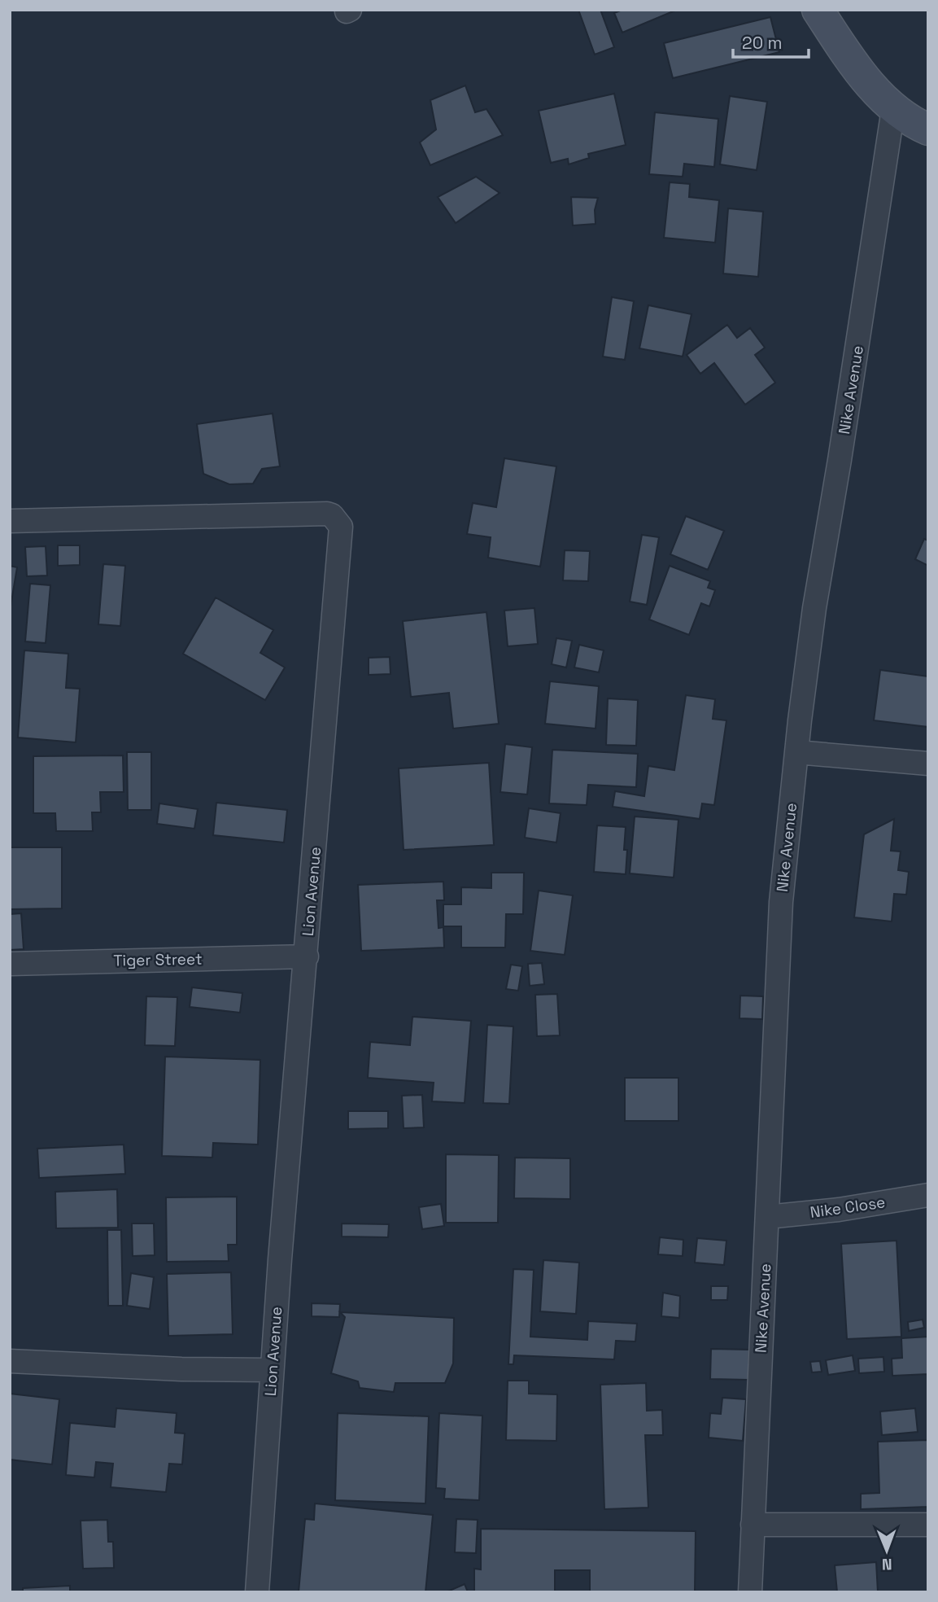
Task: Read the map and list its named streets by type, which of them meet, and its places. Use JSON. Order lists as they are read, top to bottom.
{
  "streets": {
    "street": [
      "Nike Avenue",
      "Lion Avenue",
      "Tiger Street",
      "Nike Close"
    ]
  },
  "crossings": [
    ["Nike Avenue", "Nike Close"],
    ["Lion Avenue", "Tiger Street"]
  ],
  "scale_bar": "20 m",
  "north": "bottom"
}
